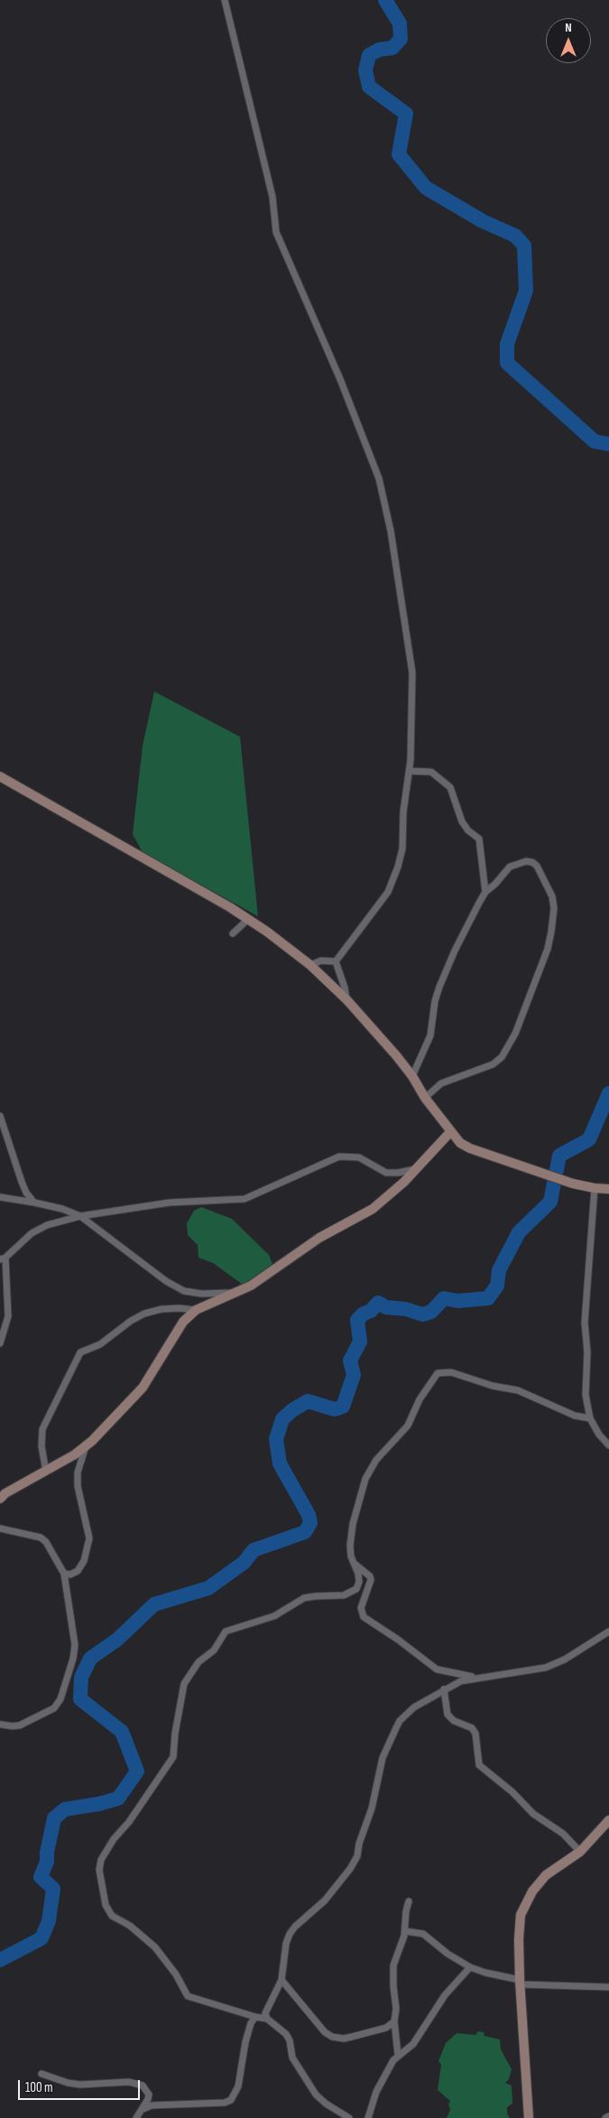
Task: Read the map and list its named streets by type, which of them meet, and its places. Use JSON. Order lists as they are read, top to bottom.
{
  "scale_bar": "100 m",
  "north": "top"
}
